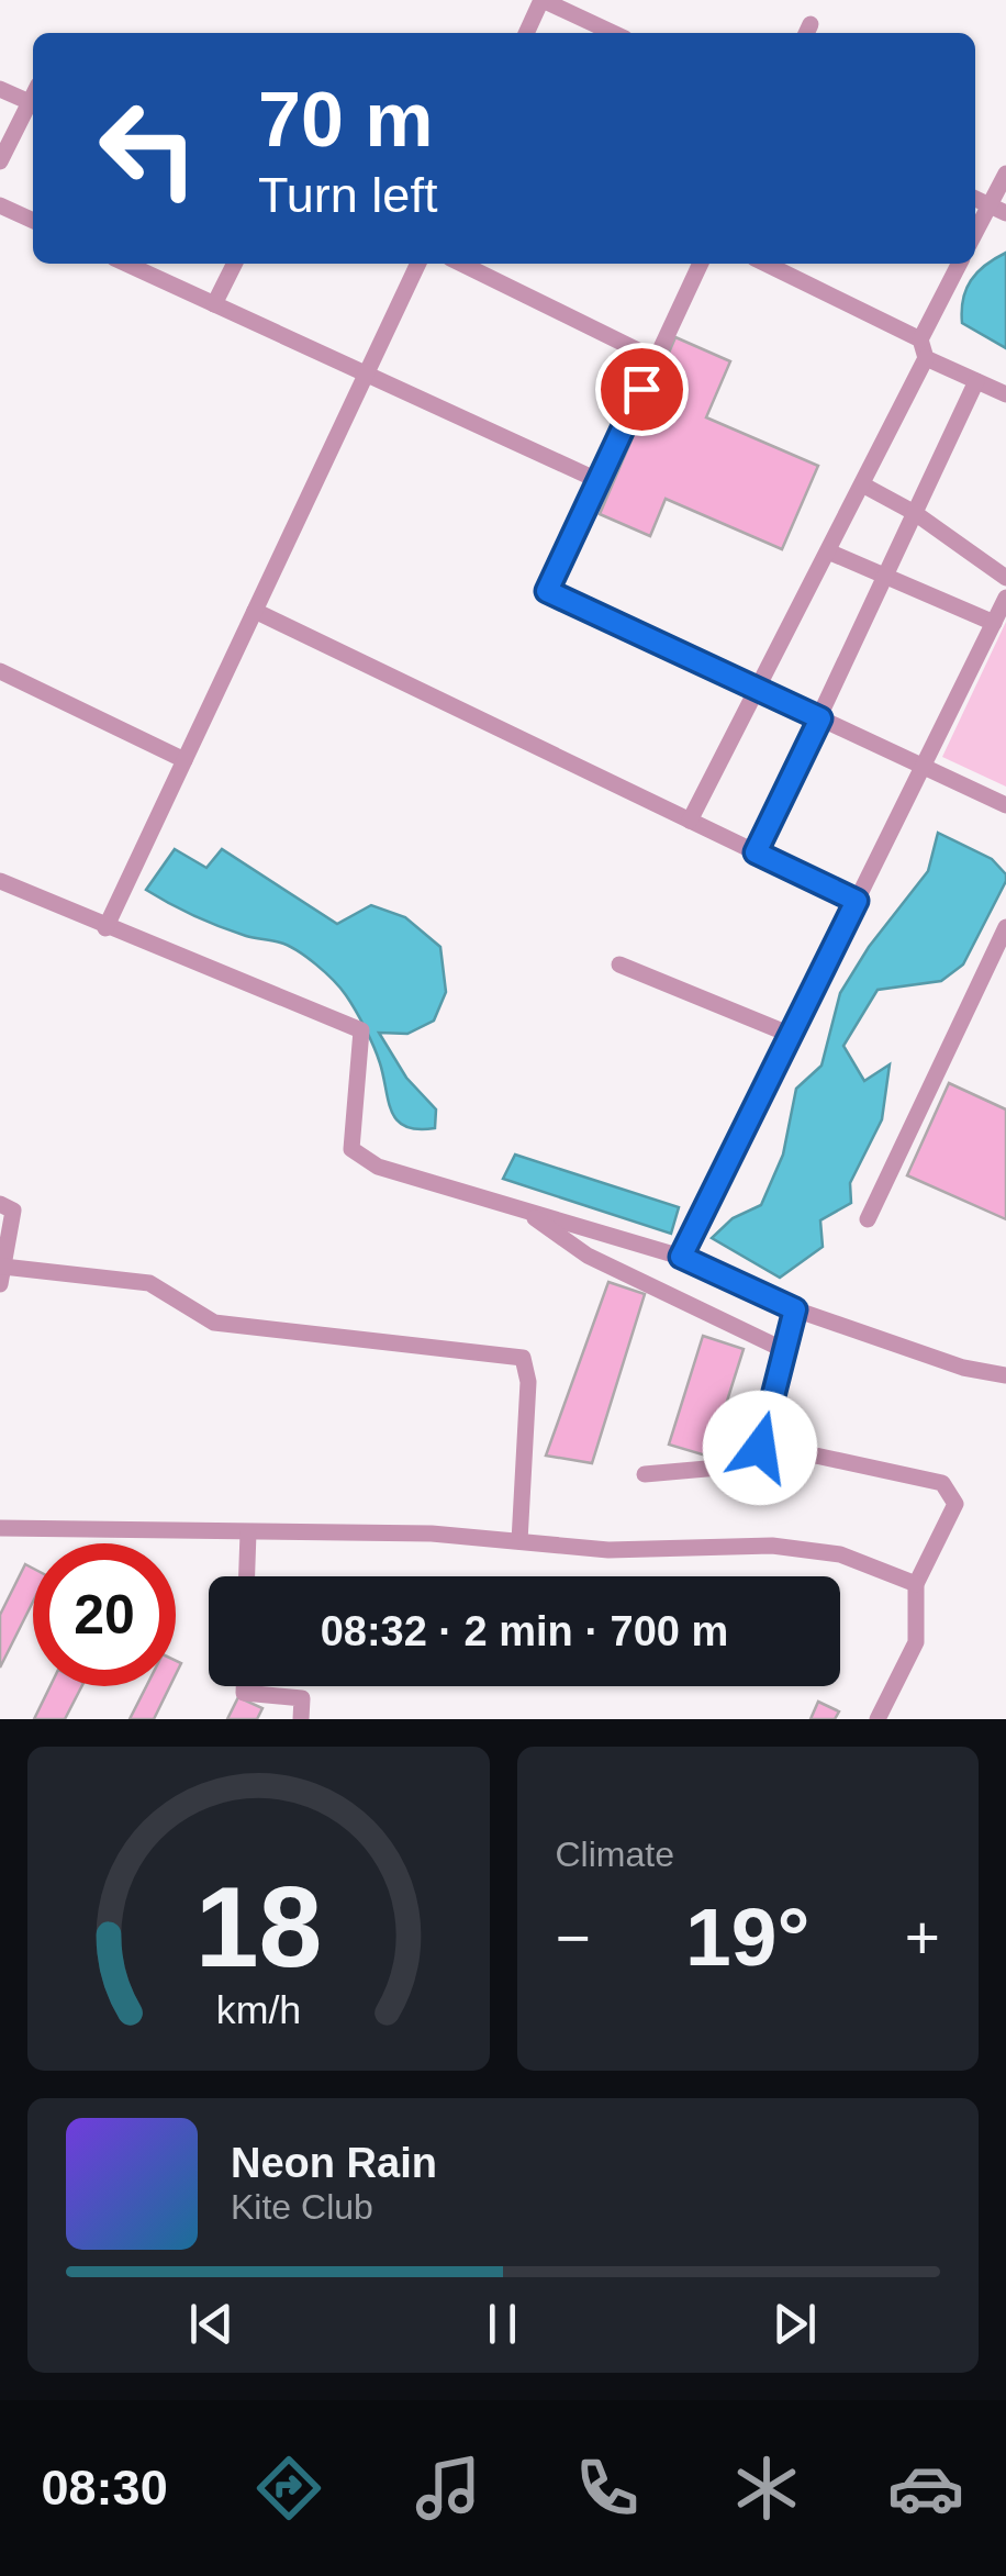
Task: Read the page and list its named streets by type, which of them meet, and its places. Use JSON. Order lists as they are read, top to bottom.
{
  "page": {
    "turn": ["70 m", "Turn left"],
    "limit": "20",
    "trip": "08:32 · 2 min · 700 m",
    "tile": "Climate",
    "heat": ["−", "19°", "+"],
    "song": ["Neon Rain", "Kite Club"],
    "tabs": "08:30",
    "gauge": ["18", "km/h"]
  }
}
